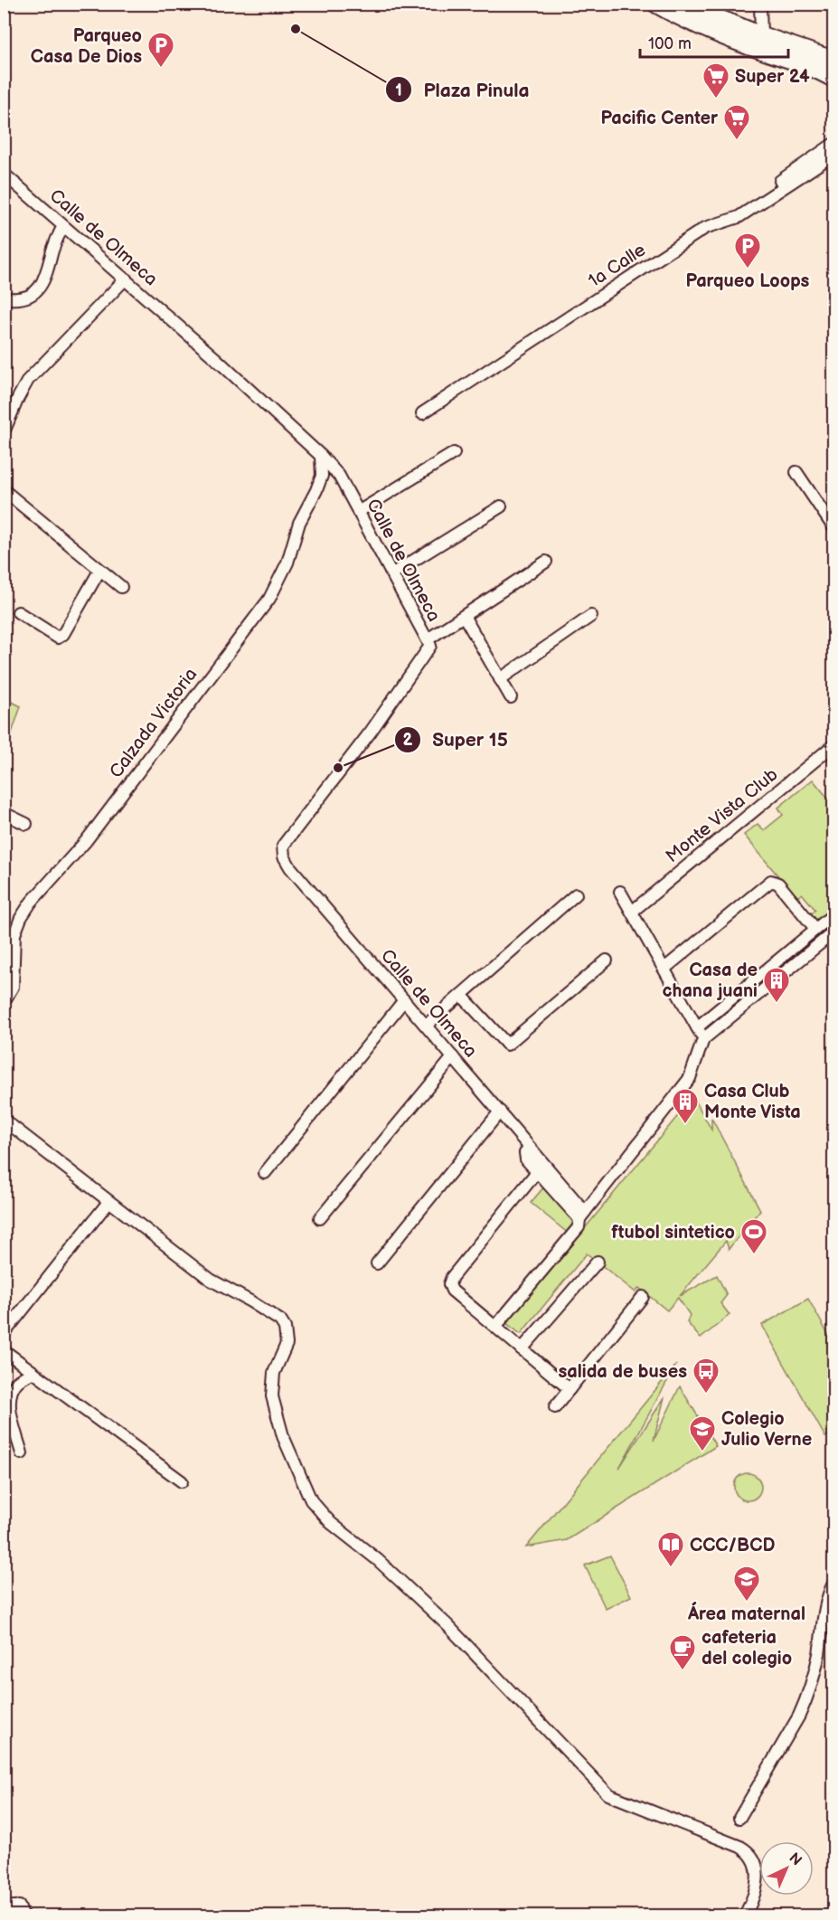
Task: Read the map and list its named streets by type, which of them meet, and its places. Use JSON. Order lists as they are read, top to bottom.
{
  "streets": {
    "street": [
      "Calle de Olmeca",
      "1a Calle",
      "Calzada Victoria",
      "Monte Vista Club"
    ]
  },
  "crossings": [
    ["Calle de Olmeca", "Calzada Victoria"]
  ],
  "places": {
    "other": ["Plaza Pinula", "Super 15"],
    "parking": ["Parqueo Casa De Dios", "Parqueo Loops"],
    "supermarket": ["Super 24", "Pacific Center"],
    "building": ["Casa de chana juani", "Casa Club Monte Vista"],
    "sports": ["ftubol sintetico"],
    "bus stop": ["salida de buses"],
    "school or university": ["Colegio Julio Verne", "Área maternal"],
    "library": ["CCC/BCD"],
    "cafe": ["cafeteria del colegio"]
  },
  "scale_bar": "100 m",
  "north": "top right"
}
